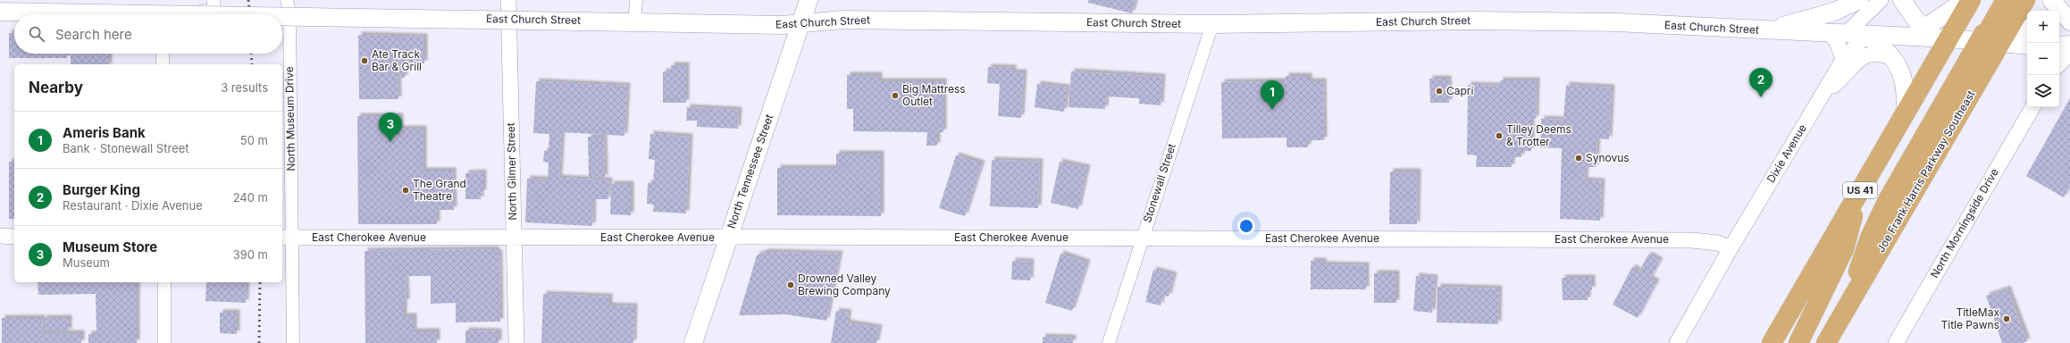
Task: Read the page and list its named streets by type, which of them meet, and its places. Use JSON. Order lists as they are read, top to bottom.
{
  "streets": {
    "main road": [
      "East Church Street",
      "North Tennessee Street",
      "Joe Frank Harris Parkway Southeast",
      "US 41"
    ],
    "street": [
      "North Museum Drive",
      "Dixie Avenue",
      "North Gilmer Street",
      "Stonewall Street",
      "North Morningside Drive",
      "East Cherokee Avenue"
    ]
  },
  "crossings": [
    ["East Church Street", "North Museum Drive"],
    ["East Church Street", "Dixie Avenue"],
    ["East Church Street", "North Gilmer Street"],
    ["East Church Street", "North Tennessee Street"],
    ["East Church Street", "Joe Frank Harris Parkway Southeast"],
    ["East Church Street", "Stonewall Street"],
    ["East Church Street", "US 41"],
    ["North Museum Drive", "East Cherokee Avenue"],
    ["Dixie Avenue", "East Cherokee Avenue"],
    ["North Gilmer Street", "East Cherokee Avenue"],
    ["North Tennessee Street", "East Cherokee Avenue"],
    ["Stonewall Street", "East Cherokee Avenue"]
  ],
  "places": [
    "Ate Track Bar & Grill",
    "Capri",
    "Big Mattress Outlet",
    "Tilley Deems & Trotter",
    "Synovus",
    "The Grand Theatre",
    "Drowned Valley Brewing Company",
    "TitleMax Title Pawns"
  ],
  "page": {
    "map_buttons": ["+", "−"],
    "search": "Search here",
    "heading": ["Nearby", "3 results"],
    "pins": ["2", "1", "3"],
    "list": [
      {
        "mark": "1",
        "name": "Ameris Bank",
        "note": "Bank · Stonewall Street",
        "value": "50 m"
      },
      {
        "mark": "2",
        "name": "Burger King",
        "note": "Restaurant · Dixie Avenue",
        "value": "240 m"
      },
      {
        "mark": "3",
        "name": "Museum Store",
        "note": "Museum",
        "value": "390 m"
      }
    ]
  }
}
